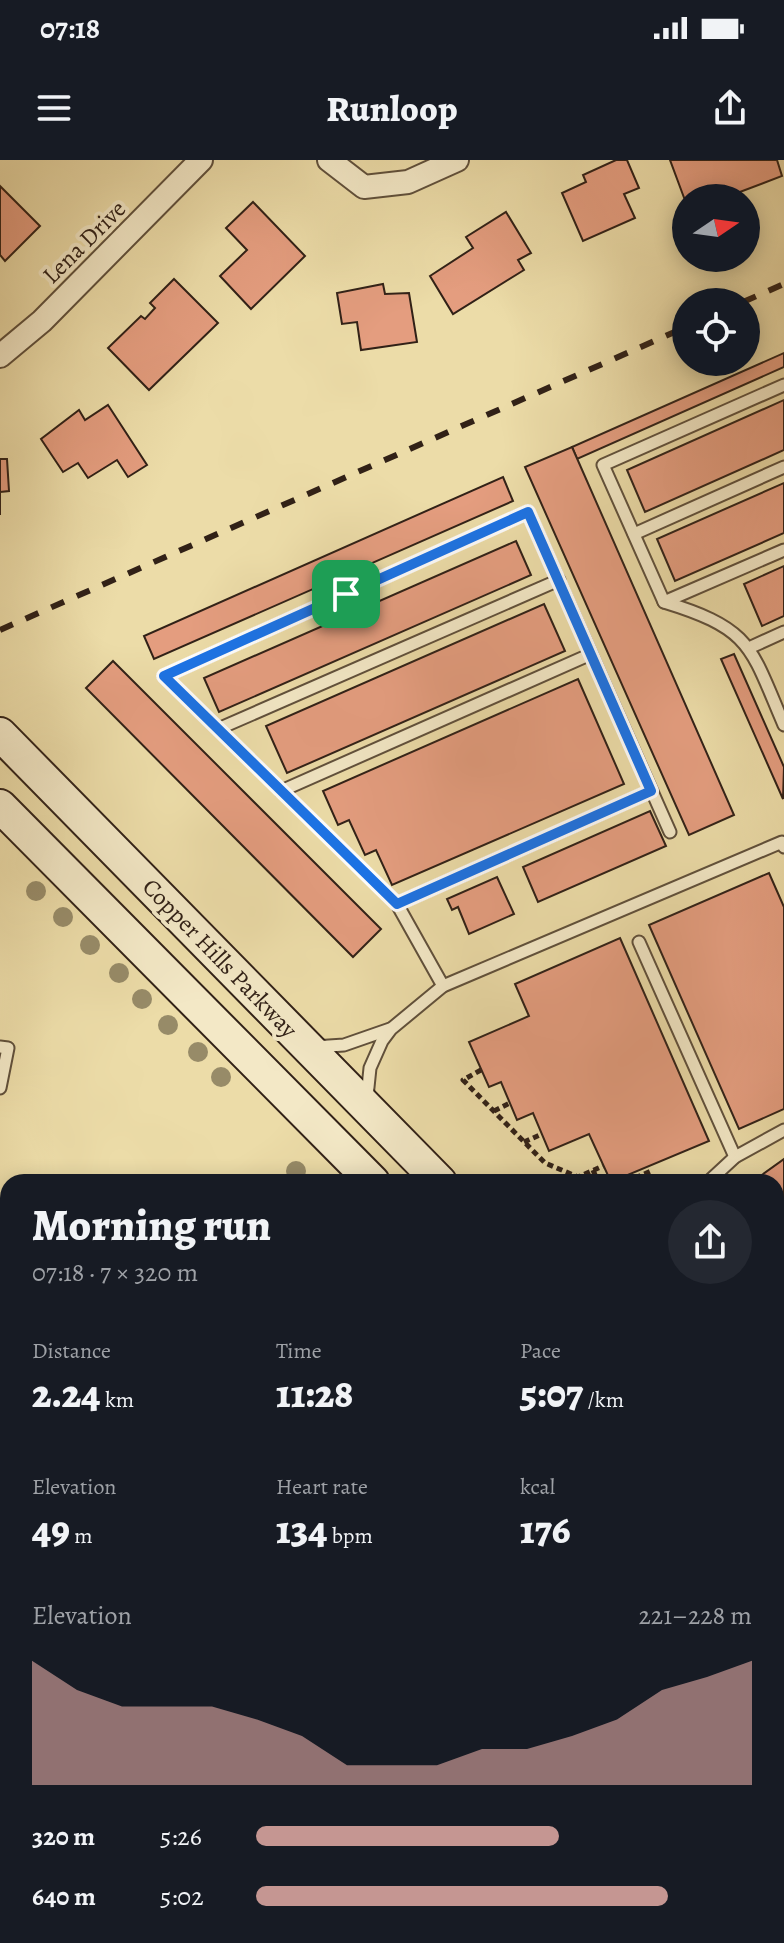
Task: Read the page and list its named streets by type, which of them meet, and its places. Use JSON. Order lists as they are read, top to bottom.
{
  "streets": {
    "main road": ["Copper Hills Parkway"],
    "street": ["Lena Drive"]
  },
  "north": "right",
  "page": {
    "status": "07:18",
    "header": "Runloop",
    "heading": ["Morning run", "07:18 · 7 × 320 m"],
    "stats": [
      ["Distance", "2.24 km"],
      ["Time", "11:28"],
      ["Pace", "5:07 /km"],
      ["Elevation", "49 m"],
      ["Heart rate", "134 bpm"],
      ["kcal", "176"]
    ],
    "chart": ["Elevation", "221–228 m"],
    "list": [
      {
        "name": "320 m",
        "note": "5:26"
      },
      {
        "name": "640 m",
        "note": "5:02"
      }
    ]
  }
}
